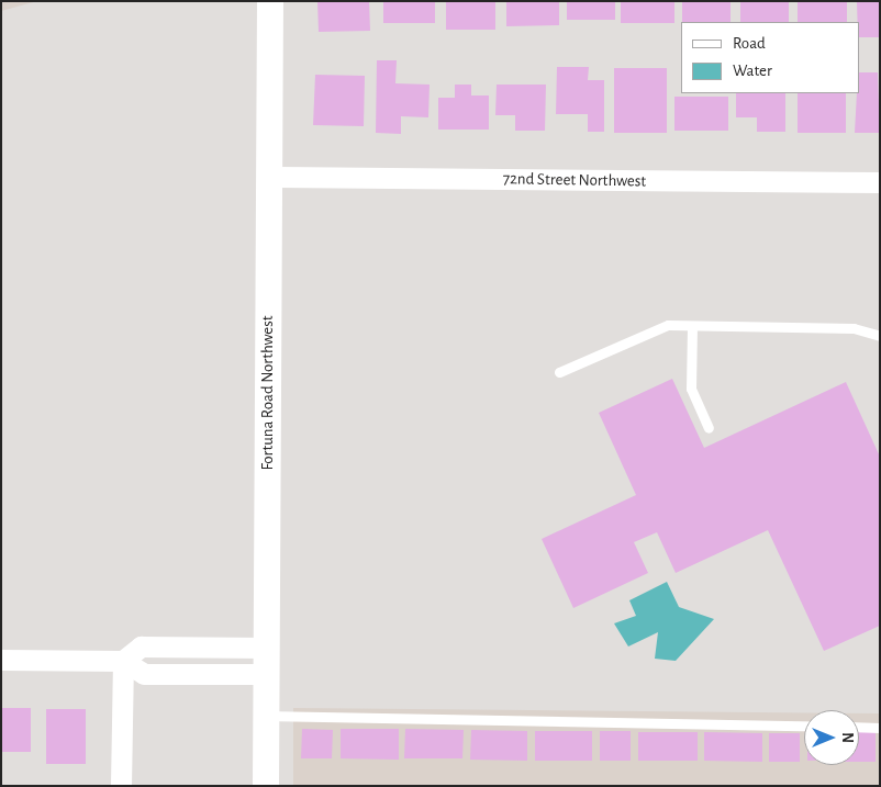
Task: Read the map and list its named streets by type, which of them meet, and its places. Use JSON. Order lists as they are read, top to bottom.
{
  "streets": {
    "street": ["72nd Street Northwest", "Fortuna Road Northwest"]
  },
  "crossings": [
    ["72nd Street Northwest", "Fortuna Road Northwest"]
  ],
  "legend": ["Road", "Water"],
  "north": "right"
}
